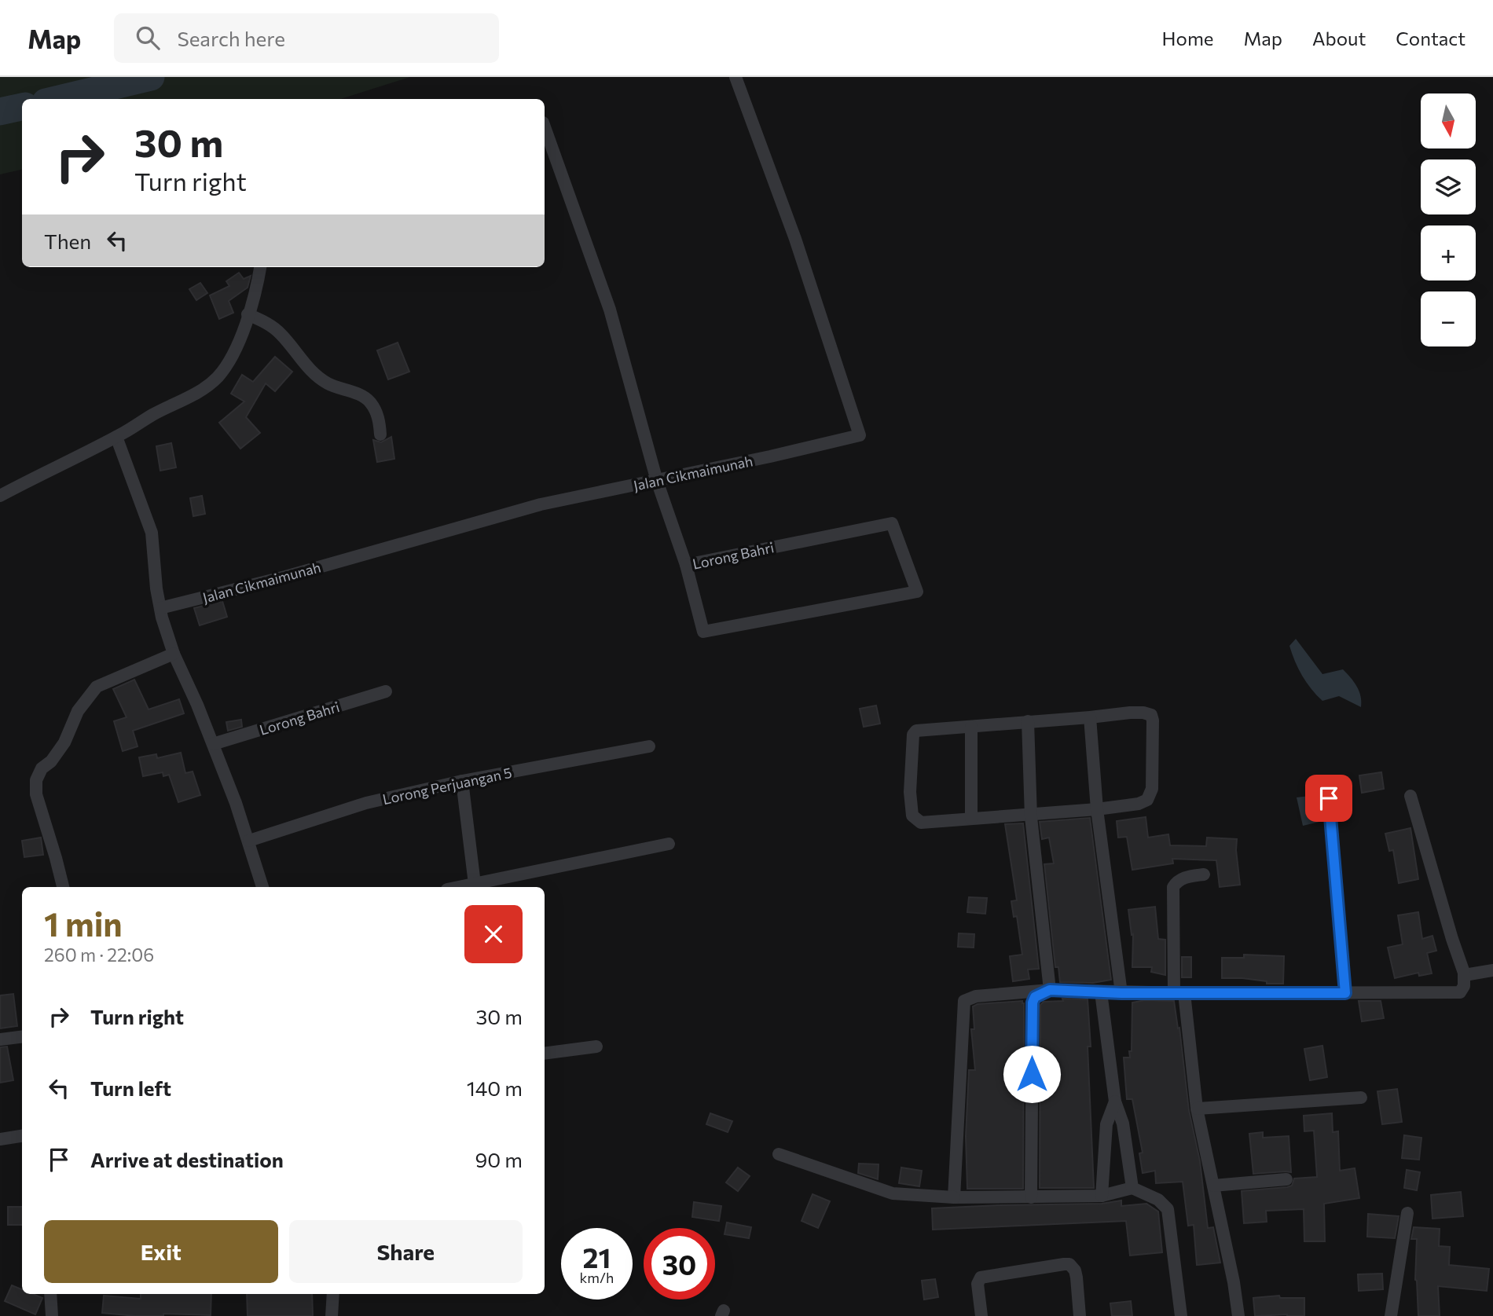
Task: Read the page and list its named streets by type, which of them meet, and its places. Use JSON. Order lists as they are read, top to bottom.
{
  "streets": {
    "street": ["Jalan Cikmaimunah", "Lorong Bahri", "Lorong Perjuangan 5"]
  },
  "north": "bottom",
  "page": {
    "header": "Map",
    "search": "Search here",
    "nav": [
      "Home",
      "Map",
      "About",
      "Contact"
    ],
    "map_buttons": ["+", "−"],
    "turn": ["30 m", "Turn right"],
    "then": "Then",
    "heading": ["1 min", "260 m · 22:06"],
    "list": [
      {
        "name": "Turn right",
        "value": "30 m"
      },
      {
        "name": "Turn left",
        "value": "140 m"
      },
      {
        "name": "Arrive at destination",
        "value": "90 m"
      }
    ],
    "buttons": ["Exit", "Share"],
    "speed": "21 km/h",
    "limit": "30"
  }
}
